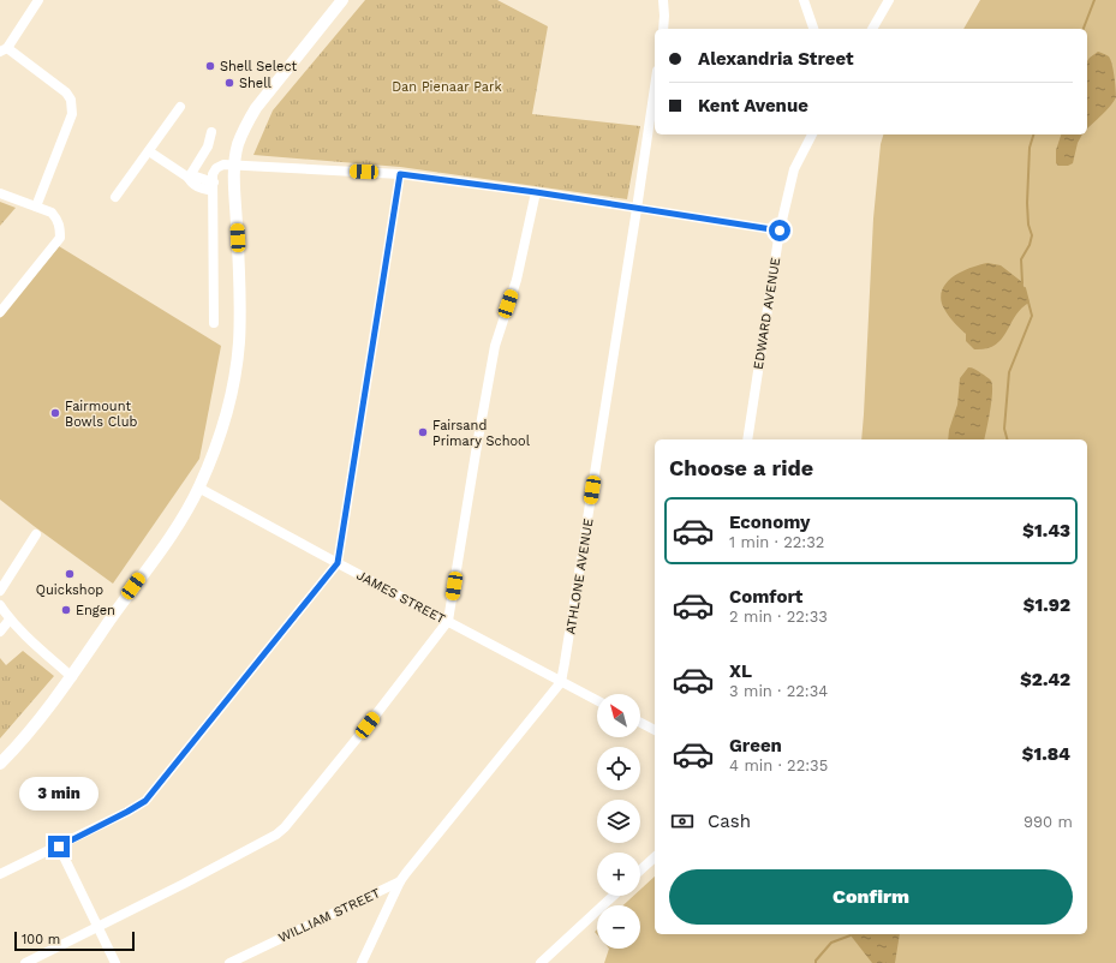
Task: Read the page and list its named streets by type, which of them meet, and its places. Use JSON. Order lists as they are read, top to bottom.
{
  "streets": {
    "street": [
      "EDWARD AVENUE",
      "ATHLONE AVENUE",
      "JAMES STREET",
      "WILLIAM STREET"
    ]
  },
  "crossings": [
    ["ATHLONE AVENUE", "JAMES STREET"],
    ["ATHLONE AVENUE", "WILLIAM STREET"]
  ],
  "parks": ["Dan Pienaar Park"],
  "places": [
    "Shell Select",
    "Shell",
    "Fairmount Bowls Club",
    "Fairsand Primary School",
    "Quickshop",
    "Engen"
  ],
  "scale_bar": "100 m",
  "north": "top left",
  "page": {
    "banner": ["Alexandria Street", "Kent Avenue"],
    "heading": "Choose a ride",
    "list": [
      {
        "name": "Economy",
        "note": "1 min · 22:32",
        "value": "$1.43"
      },
      {
        "name": "Comfort",
        "note": "2 min · 22:33",
        "value": "$1.92"
      },
      {
        "name": "XL",
        "note": "3 min · 22:34",
        "value": "$2.42"
      },
      {
        "name": "Green",
        "note": "4 min · 22:35",
        "value": "$1.84"
      }
    ],
    "map_buttons": ["+", "−"],
    "bubble": "3 min",
    "pay": ["Cash", "990 m"],
    "buttons": "Confirm",
    "scale": "100 m"
  }
}
